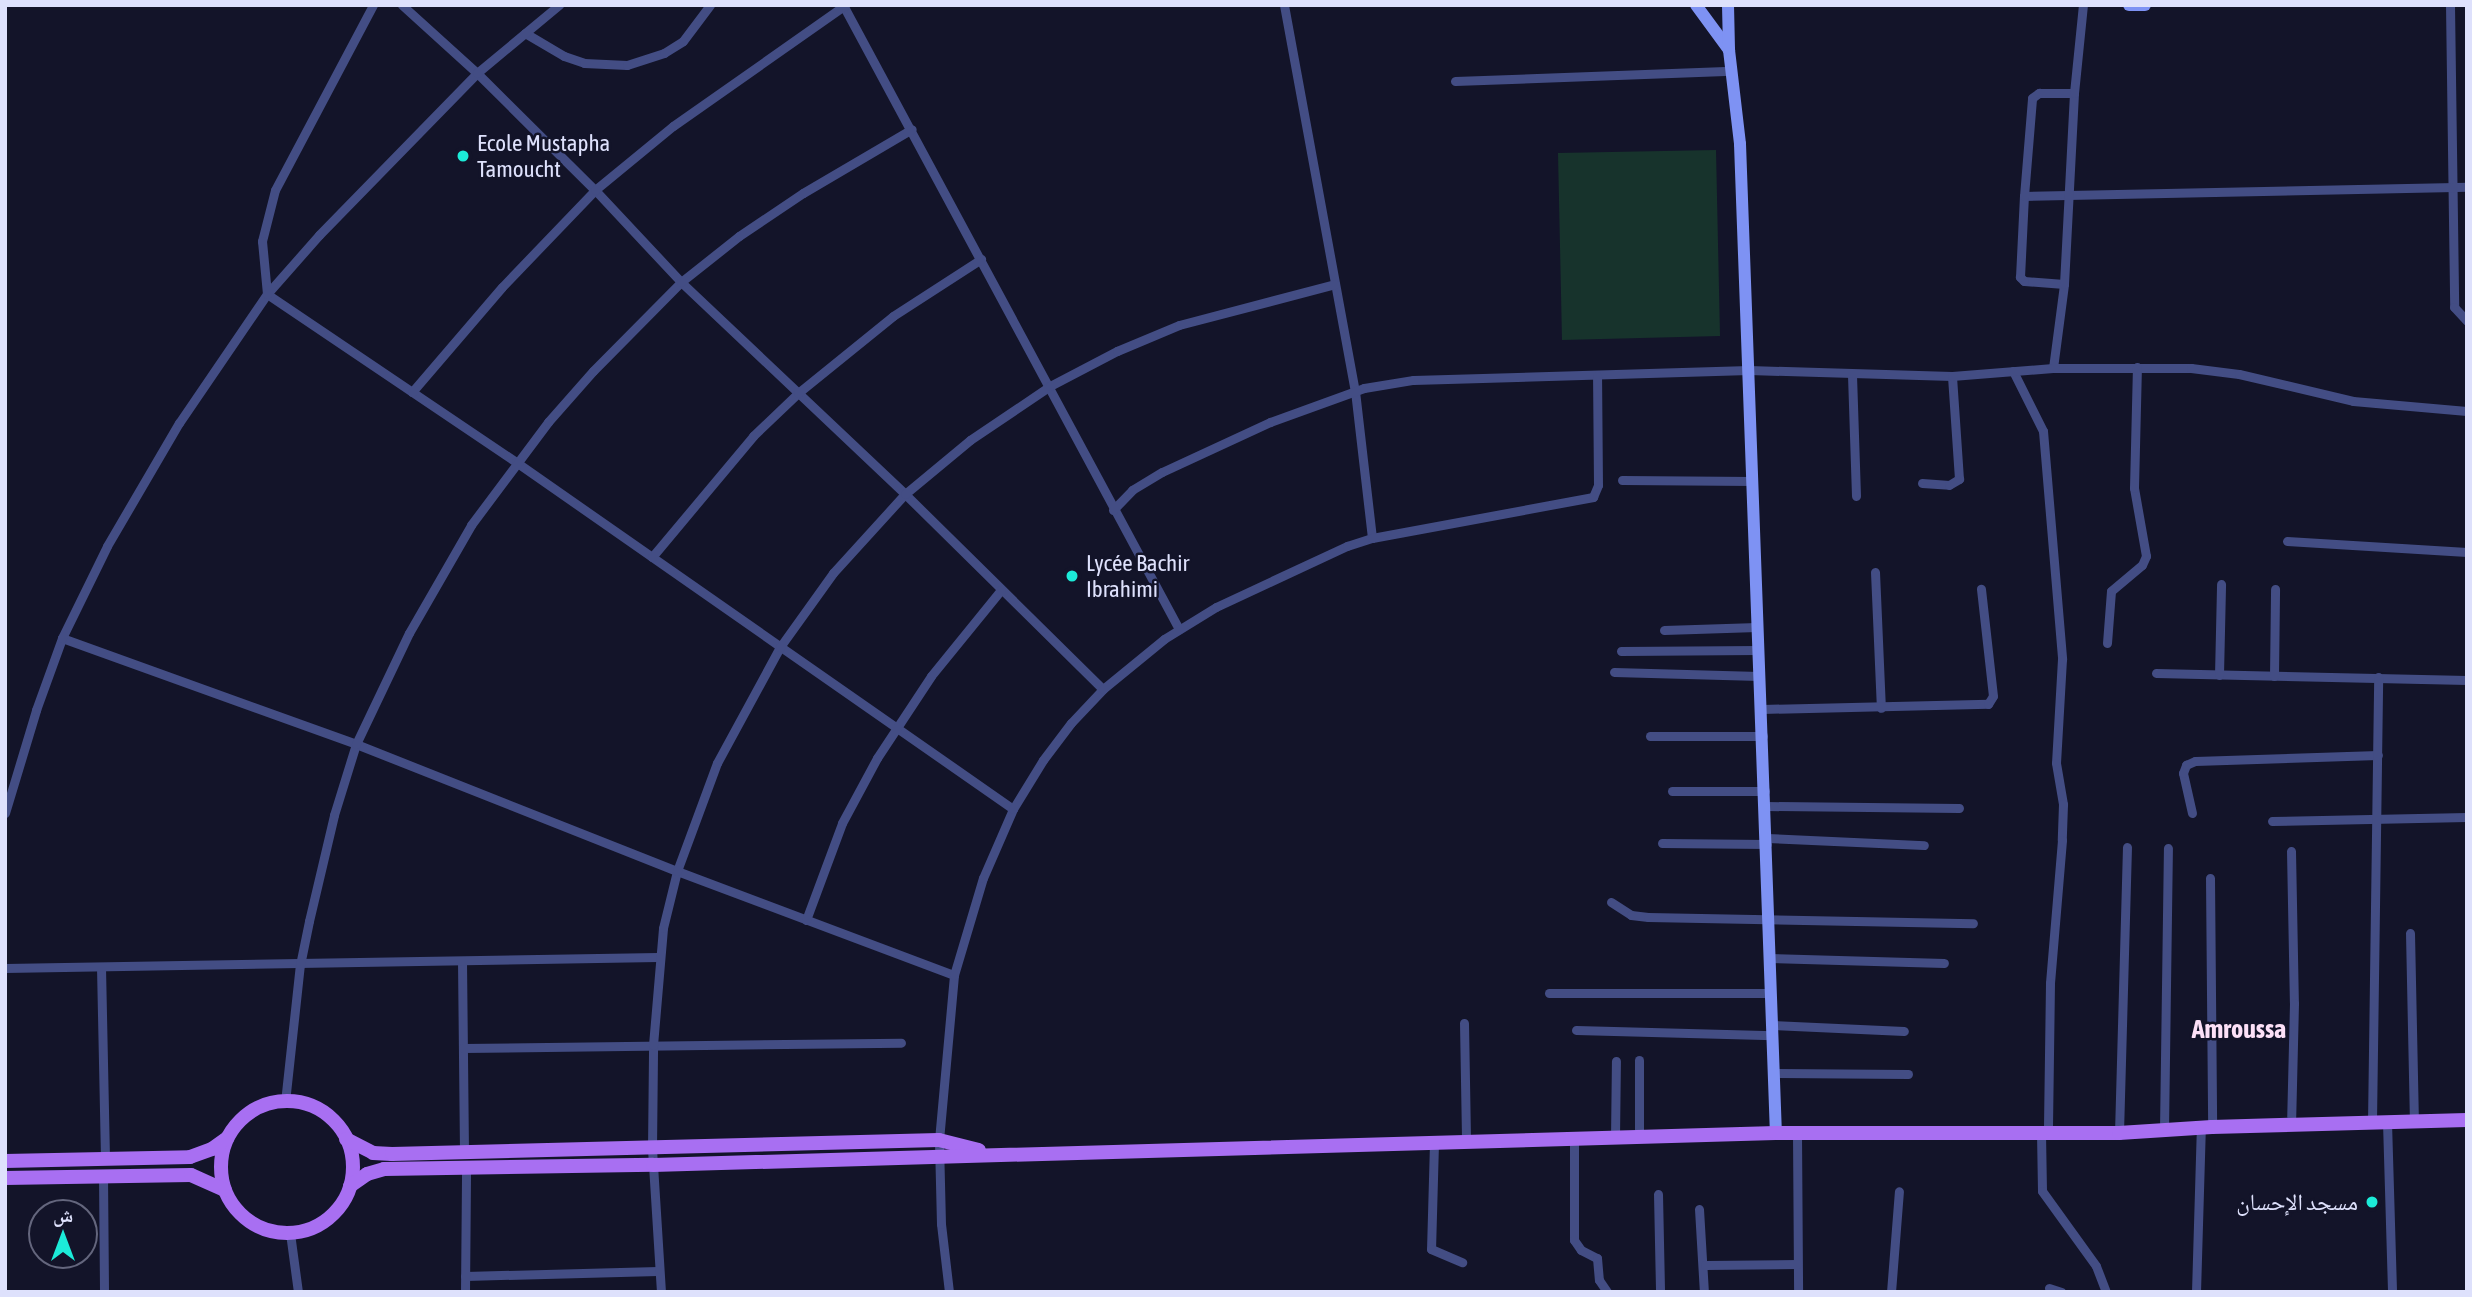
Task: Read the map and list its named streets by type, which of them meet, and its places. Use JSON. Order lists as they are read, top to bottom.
{
  "districts": ["Amroussa"],
  "places": ["Ecole Mustapha Tamoucht", "Lycée Bachir Ibrahimi", "مسجد الإحسان"],
  "north": "top"
}
